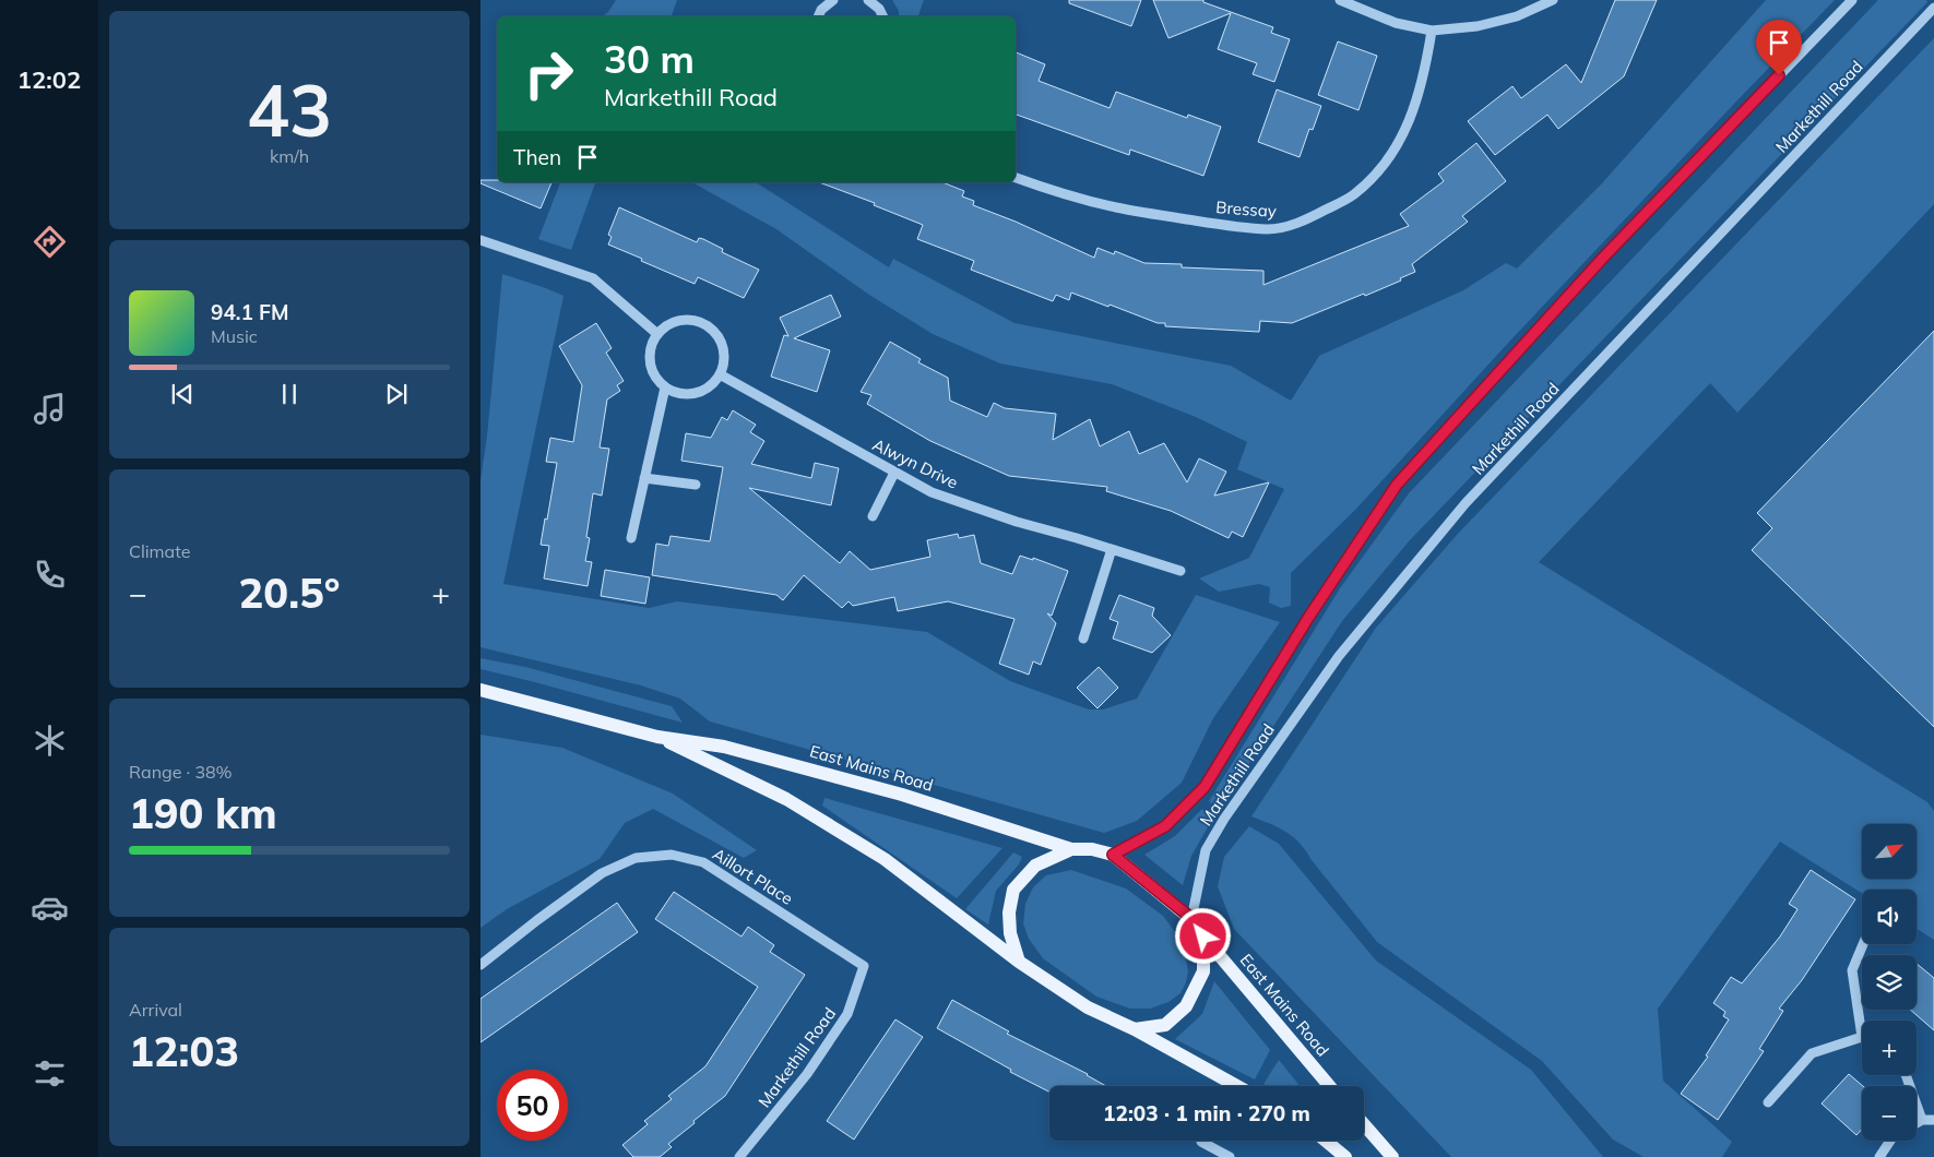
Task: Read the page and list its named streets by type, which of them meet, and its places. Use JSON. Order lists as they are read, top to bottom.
{
  "streets": {
    "main road": ["East Mains Road"],
    "street": [
      "Markethill Road",
      "Bressay",
      "Alwyn Drive",
      "Aillort Place"
    ]
  },
  "crossings": [
    ["Markethill Road", "East Mains Road"],
    ["Markethill Road", "Aillort Place"]
  ],
  "north": "top right",
  "page": {
    "tabs": "12:02",
    "tile": [
      ["43", "km/h"],
      "Climate",
      ["Range · 38%", "190 km"],
      ["Arrival", "12:03"]
    ],
    "turn": ["30 m", "Markethill Road"],
    "then": "Then",
    "song": ["94.1 FM", "Music"],
    "heat": ["−", "20.5°", "+"],
    "map_buttons": ["+", "−"],
    "limit": "50",
    "trip": "12:03 · 1 min · 270 m"
  }
}
